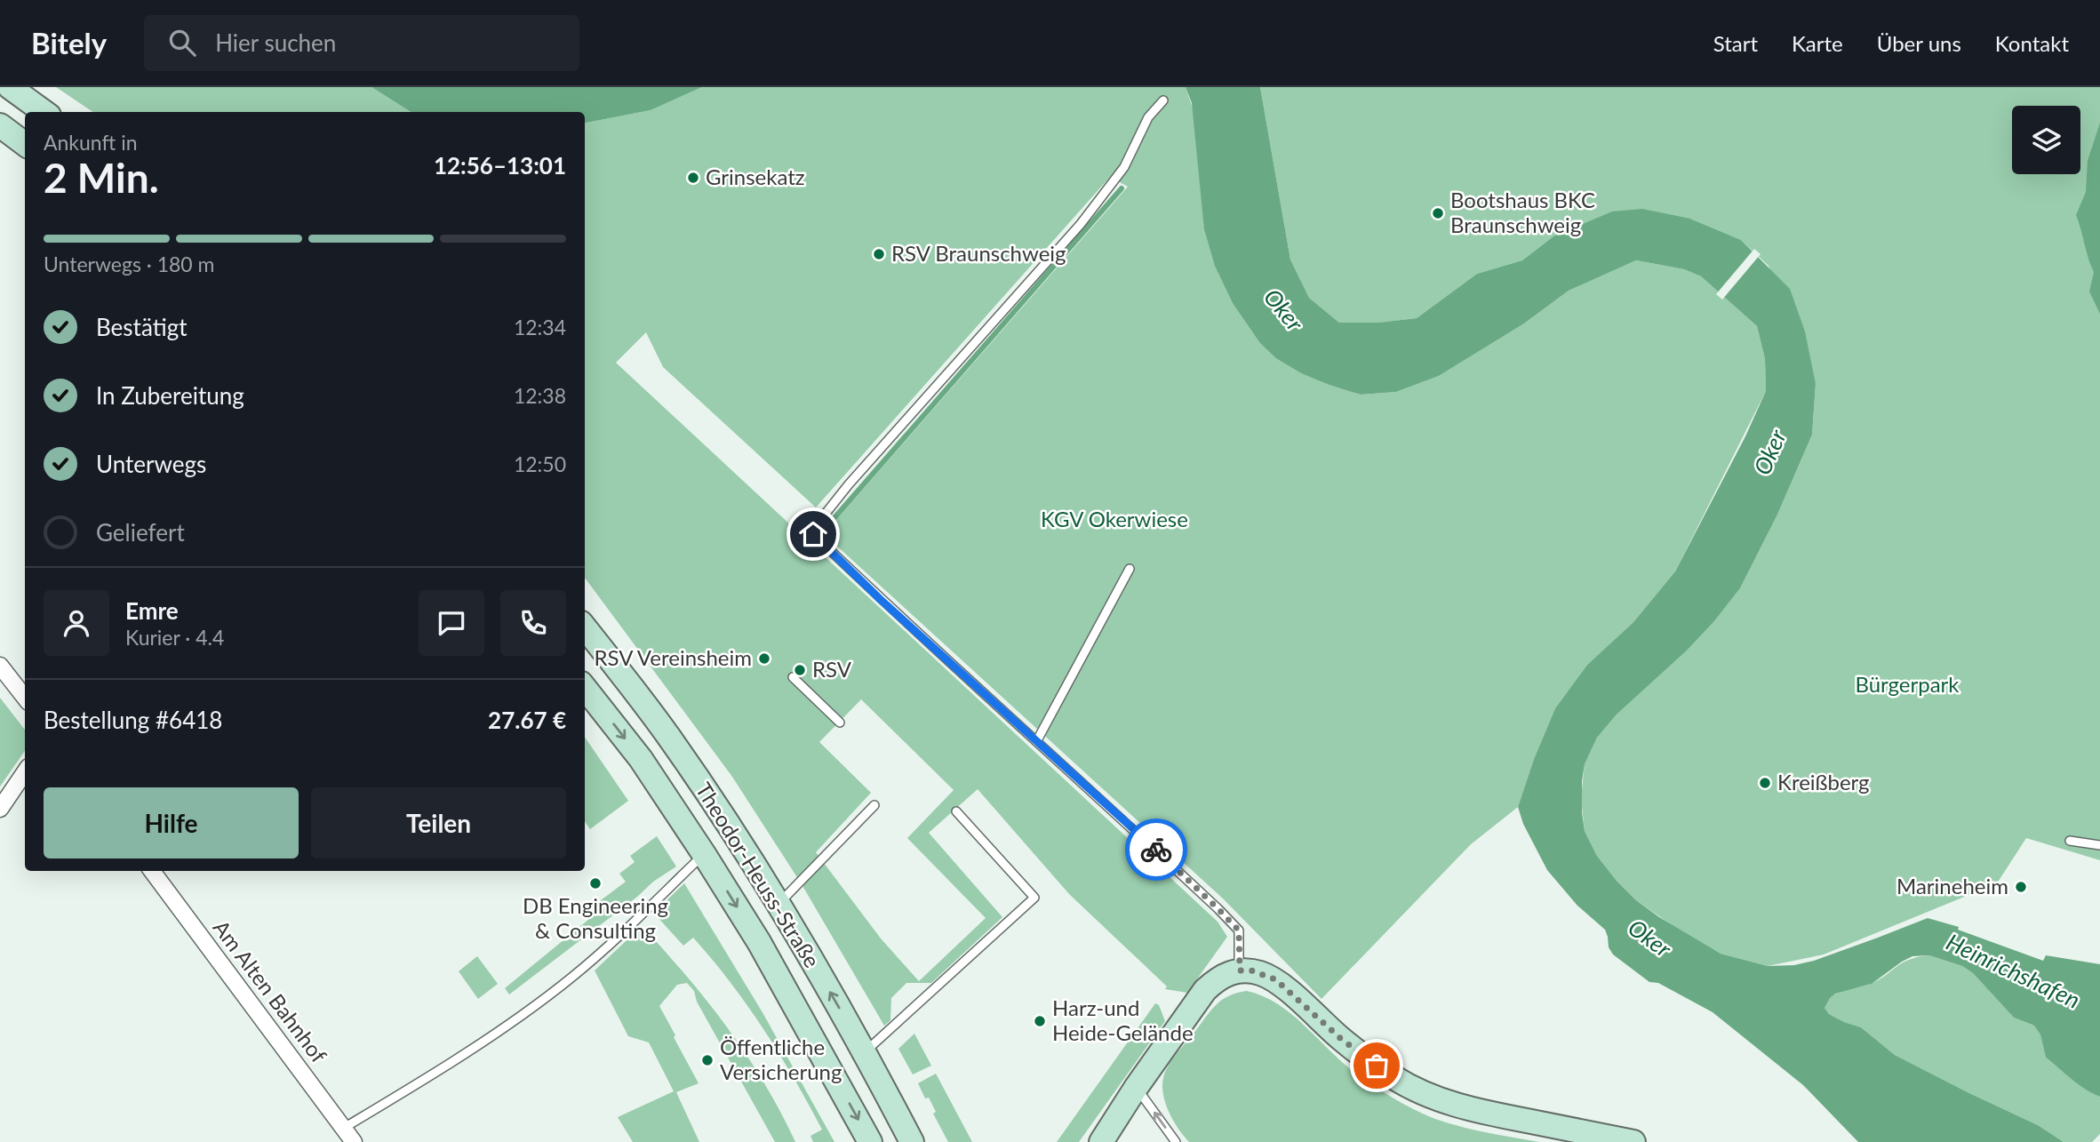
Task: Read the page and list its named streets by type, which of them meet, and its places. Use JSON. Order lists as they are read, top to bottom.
{
  "streets": {
    "main road": ["Theodor-Heuss-Straße"],
    "street": ["Am Alten Bahnhof"]
  },
  "water": ["Oker", "Heinrichshafen"],
  "parks": ["KGV Okerwiese", "Bürgerpark"],
  "places": [
    "Grinsekatz",
    "Bootshaus BKC Braunschweig",
    "RSV Braunschweig",
    "RSV Vereinsheim",
    "RSV",
    "Kreißberg",
    "DB Engineering & Consulting",
    "Marineheim",
    "Harz-und Heide-Gelände",
    "Öffentliche Versicherung"
  ],
  "page": {
    "header": "Bitely",
    "search": "Hier suchen",
    "nav": [
      "Start",
      "Karte",
      "Über uns",
      "Kontakt"
    ],
    "heading": ["2 Min.", "Ankunft in", "12:56–13:01"],
    "panel": [
      "Emre",
      "Kurier · 4.4",
      "Bestellung #6418",
      "27.67 €"
    ],
    "bar": "Unterwegs · 180 m",
    "list": [
      ["Bestätigt", "12:34"],
      ["In Zubereitung", "12:38"],
      ["Unterwegs", "12:50"],
      "Geliefert"
    ],
    "buttons": ["Hilfe", "Teilen"]
  }
}
